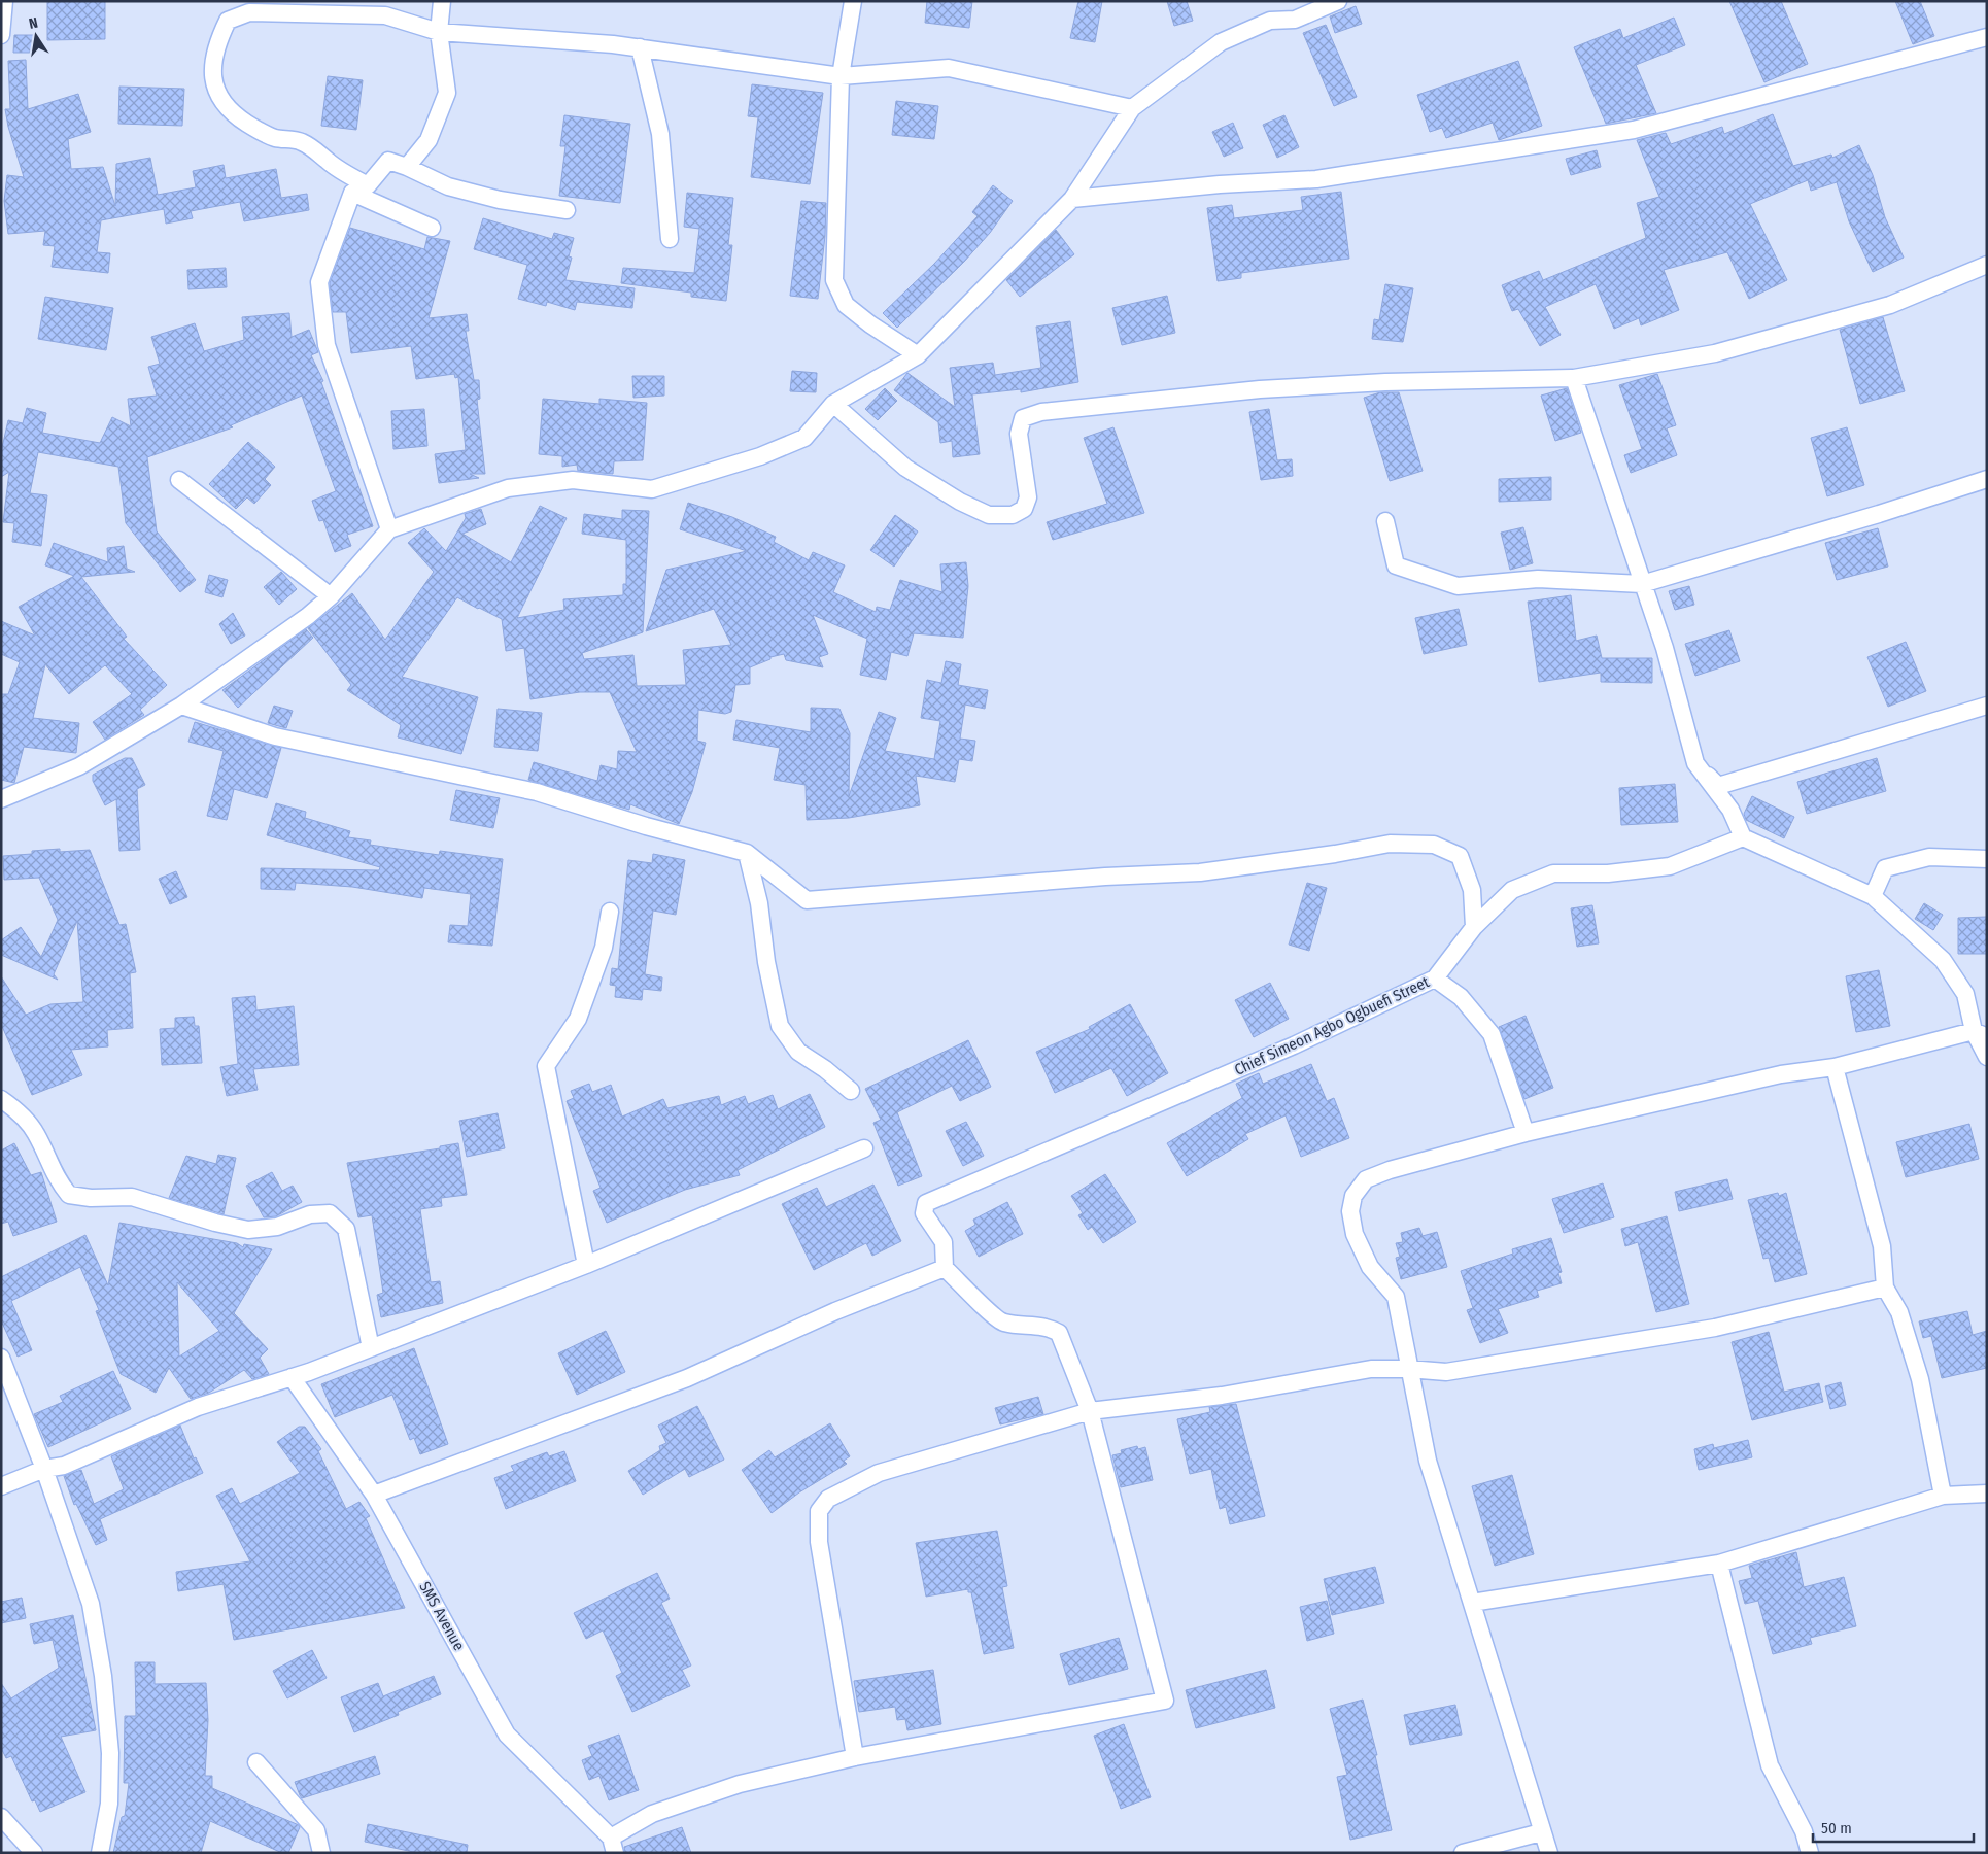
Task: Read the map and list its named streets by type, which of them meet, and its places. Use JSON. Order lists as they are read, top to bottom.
{
  "streets": {
    "street": ["Chief Simeon Agbo Ogbuefi Street", "SMS Avenue"]
  },
  "scale_bar": "50 m",
  "north": "top"
}
